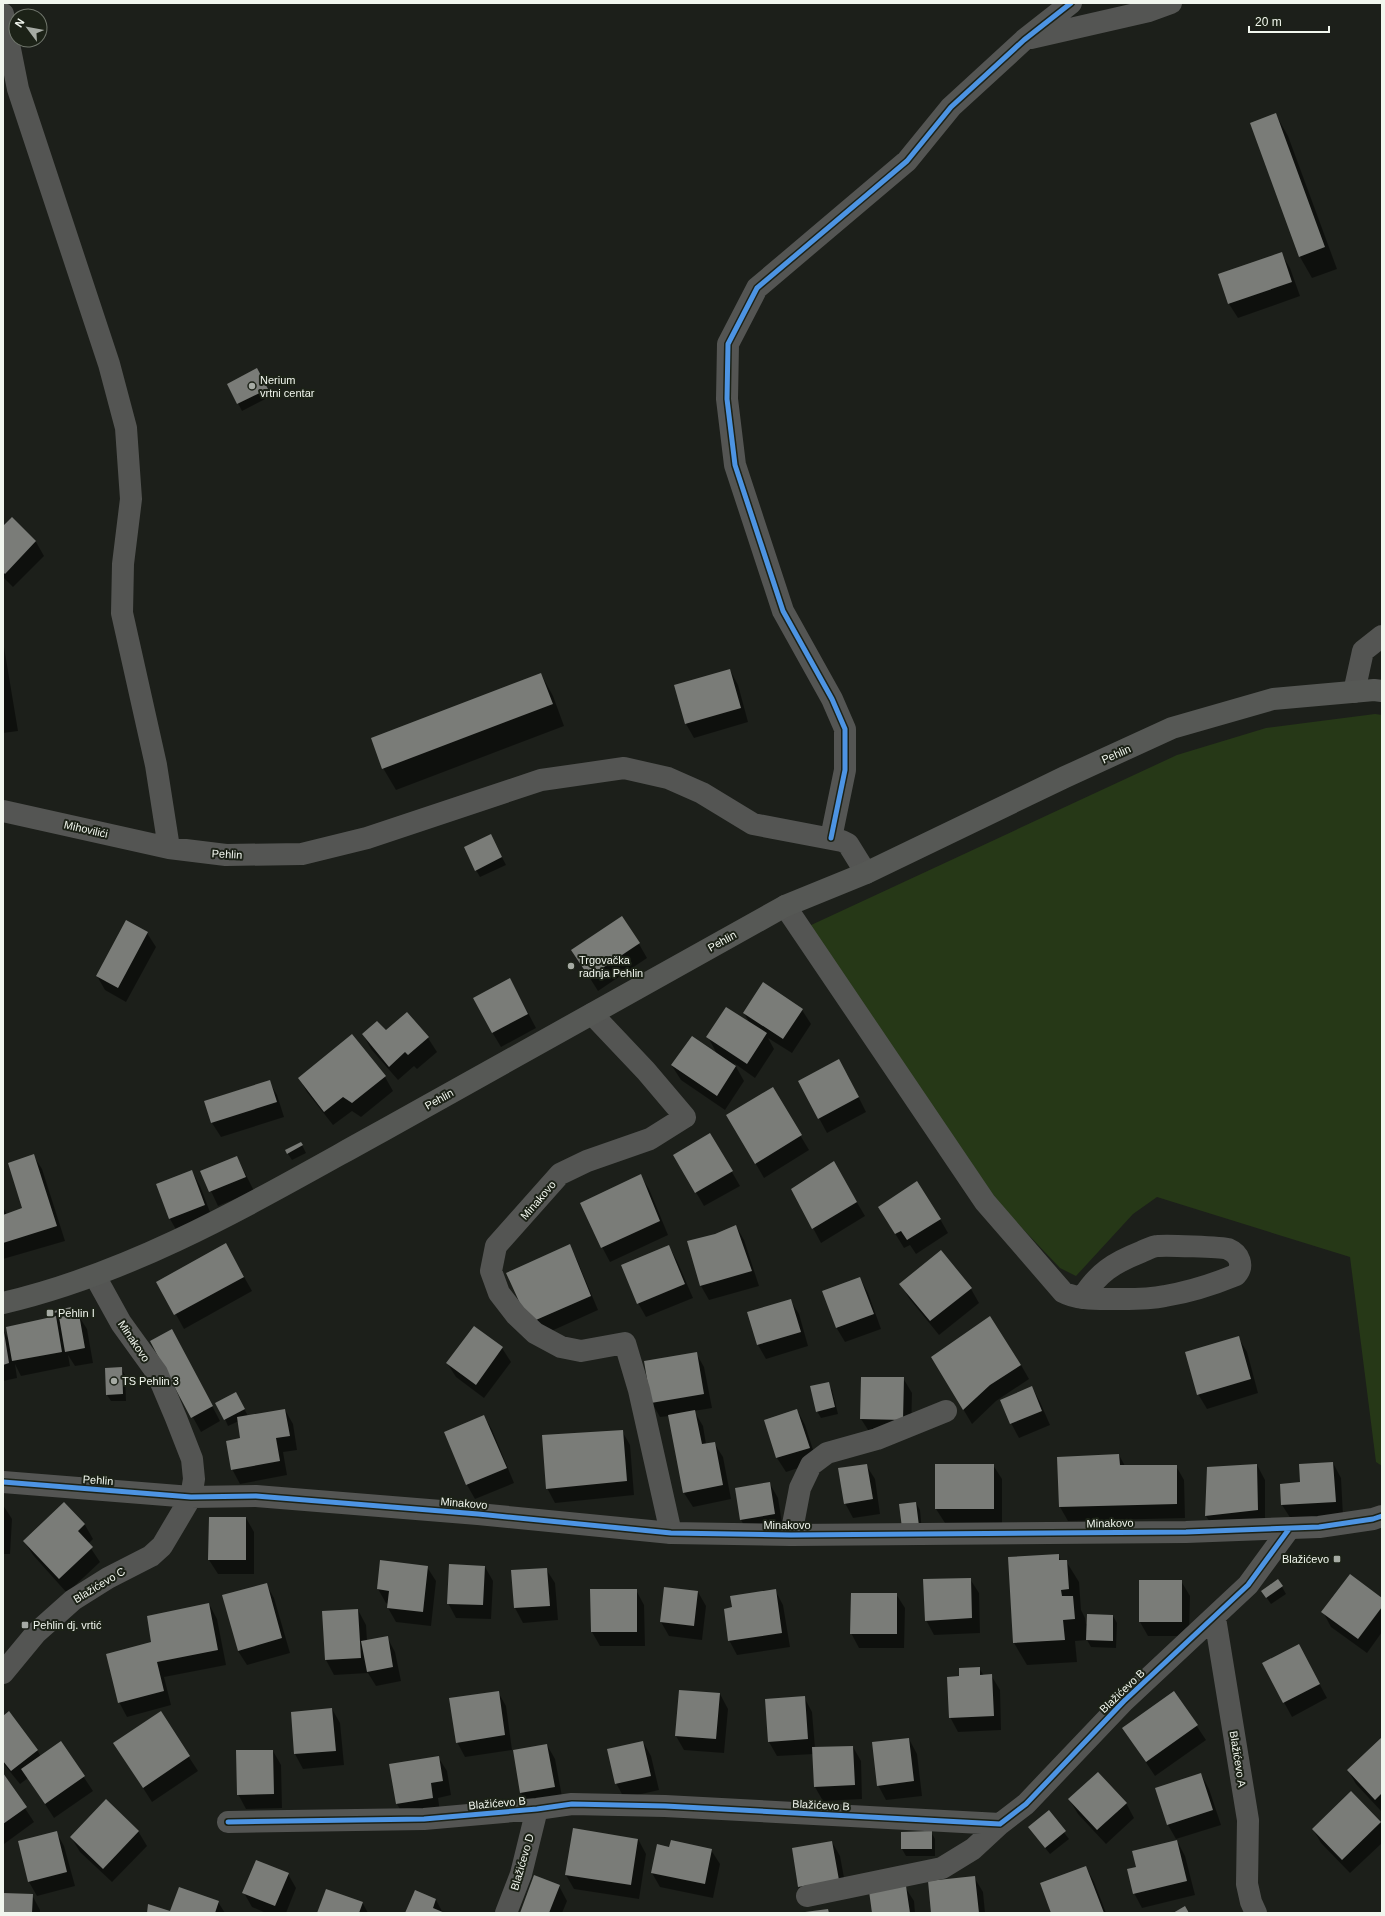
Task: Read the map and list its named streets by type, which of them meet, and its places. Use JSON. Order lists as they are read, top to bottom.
{
  "streets": {
    "main road": ["Pehlin"],
    "street": [
      "Mihovilići",
      "Minakovo",
      "Blažićevo C",
      "Blažićevo B",
      "Blažićevo A",
      "Blažićevo D"
    ]
  },
  "crossings": [
    ["Pehlin", "Mihovilići"],
    ["Pehlin", "Minakovo"],
    ["Pehlin", "Blažićevo C"],
    ["Minakovo", "Blažićevo C"],
    ["Minakovo", "Blažićevo B"],
    ["Blažićevo B", "Blažićevo A"],
    ["Blažićevo B", "Blažićevo D"]
  ],
  "places": {
    "other": ["Nerium vrtni centar", "Trgovačka radnja Pehlin", "TS Pehlin 3"],
    "transit": ["Pehlin I", "Blažićevo", "Pehlin dj. vrtić"]
  },
  "scale_bar": "20 m",
  "north": "top left"
}
